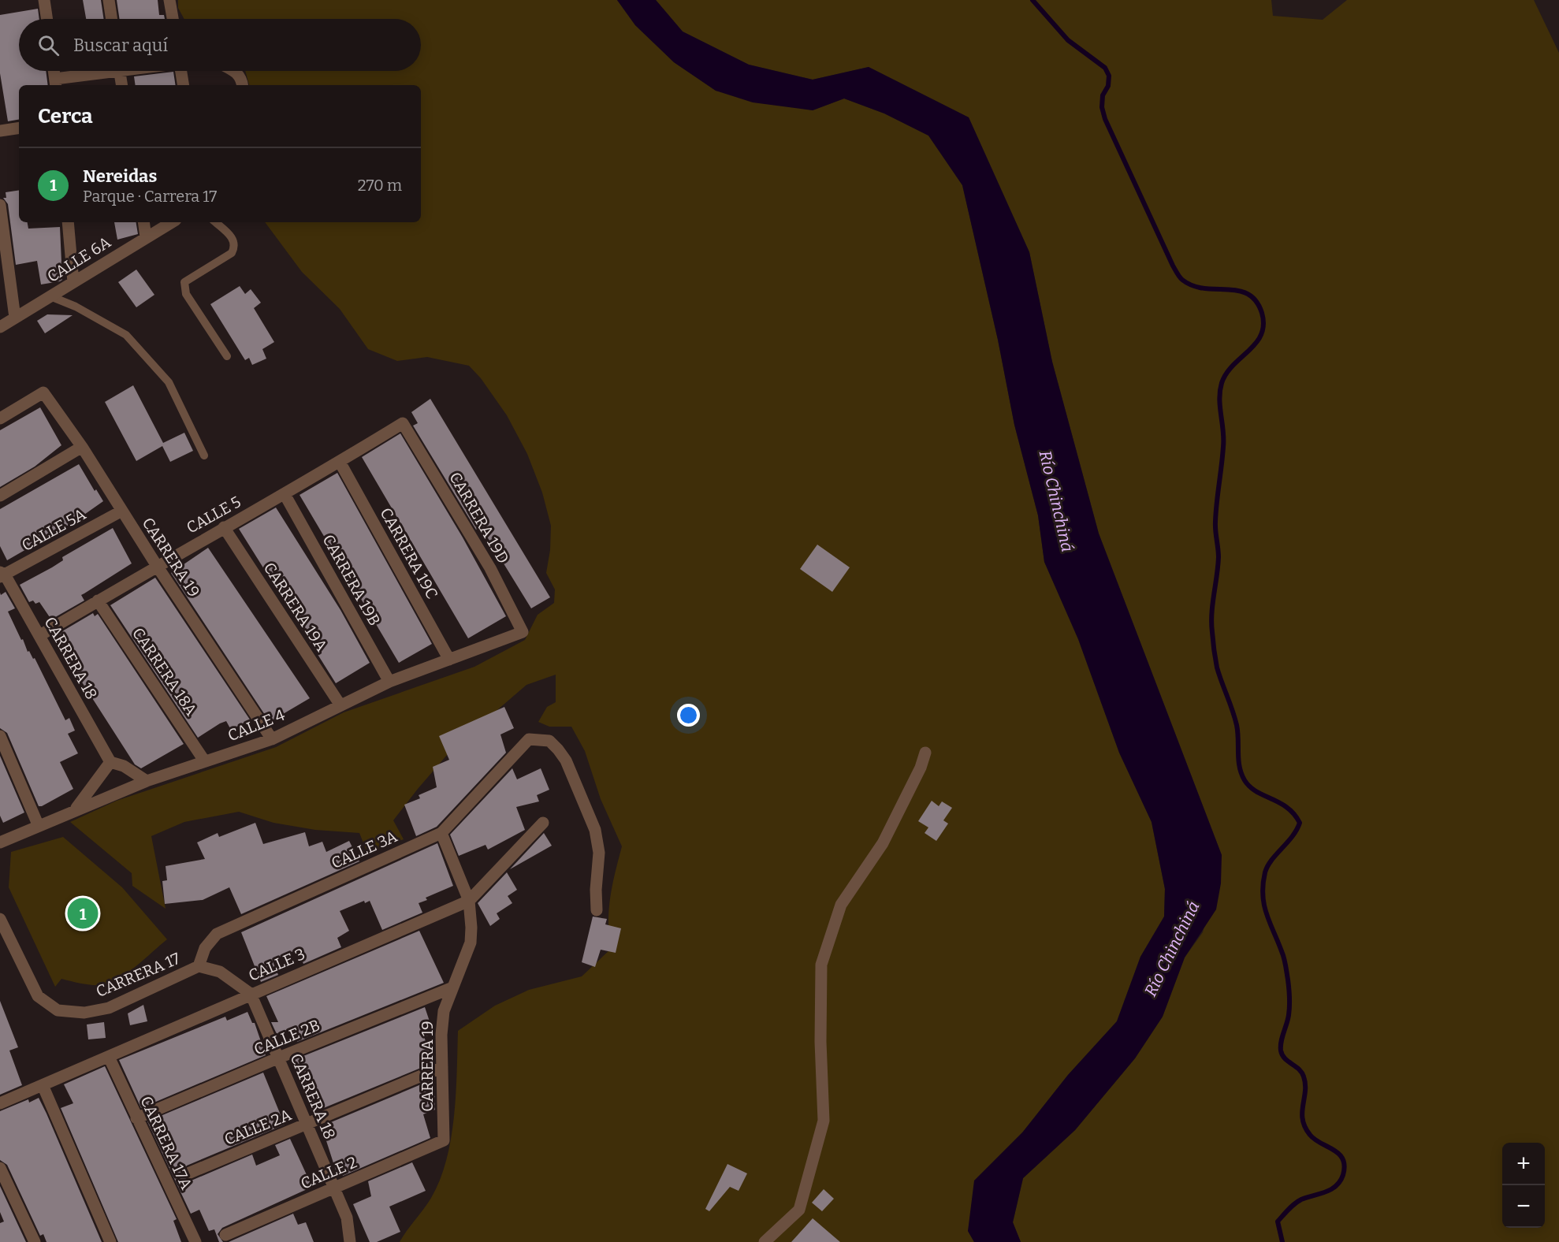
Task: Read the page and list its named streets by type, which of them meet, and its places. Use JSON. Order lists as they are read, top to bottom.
{
  "streets": {
    "street": [
      "CALLE 6A",
      "CALLE 5",
      "CARRERA 19D",
      "CALLE 5A",
      "CARRERA 19C",
      "CARRERA 19",
      "CARRERA 19B",
      "CARRERA 19A",
      "CARRERA 18",
      "CARRERA 18A",
      "CALLE 4",
      "CALLE 3A",
      "CALLE 3",
      "CARRERA 17",
      "CALLE 2B",
      "CALLE 2A",
      "CARRERA 17A",
      "CALLE 2"
    ]
  },
  "crossings": [
    ["CALLE 5", "CARRERA 19D"],
    ["CALLE 5", "CARRERA 19C"],
    ["CALLE 5", "CARRERA 19"],
    ["CALLE 5", "CARRERA 19B"],
    ["CALLE 5", "CARRERA 19A"],
    ["CALLE 5", "CARRERA 18"],
    ["CALLE 5", "CARRERA 18A"],
    ["CARRERA 19D", "CALLE 4"],
    ["CALLE 5A", "CARRERA 19"],
    ["CALLE 5A", "CARRERA 18"],
    ["CARRERA 19C", "CALLE 4"],
    ["CARRERA 19", "CALLE 4"],
    ["CARRERA 19", "CALLE 3A"],
    ["CARRERA 19", "CALLE 3"],
    ["CARRERA 19", "CALLE 2B"],
    ["CARRERA 19", "CALLE 2A"],
    ["CARRERA 19", "CALLE 2"],
    ["CARRERA 19B", "CALLE 4"],
    ["CARRERA 19A", "CALLE 4"],
    ["CARRERA 18", "CALLE 3"],
    ["CARRERA 18", "CALLE 2B"],
    ["CARRERA 18", "CALLE 2A"],
    ["CARRERA 18", "CALLE 2"],
    ["CARRERA 18A", "CALLE 4"],
    ["CALLE 3A", "CARRERA 17"],
    ["CALLE 3", "CARRERA 17A"],
    ["CALLE 2B", "CARRERA 17A"]
  ],
  "water": ["Río Chinchiná"],
  "page": {
    "search": "Buscar aquí",
    "heading": "Cerca",
    "list": [
      {
        "mark": "1",
        "name": "Nereidas",
        "note": "Parque · Carrera 17",
        "value": "270 m"
      }
    ],
    "pins": "1",
    "map_buttons": ["+", "−"]
  }
}
